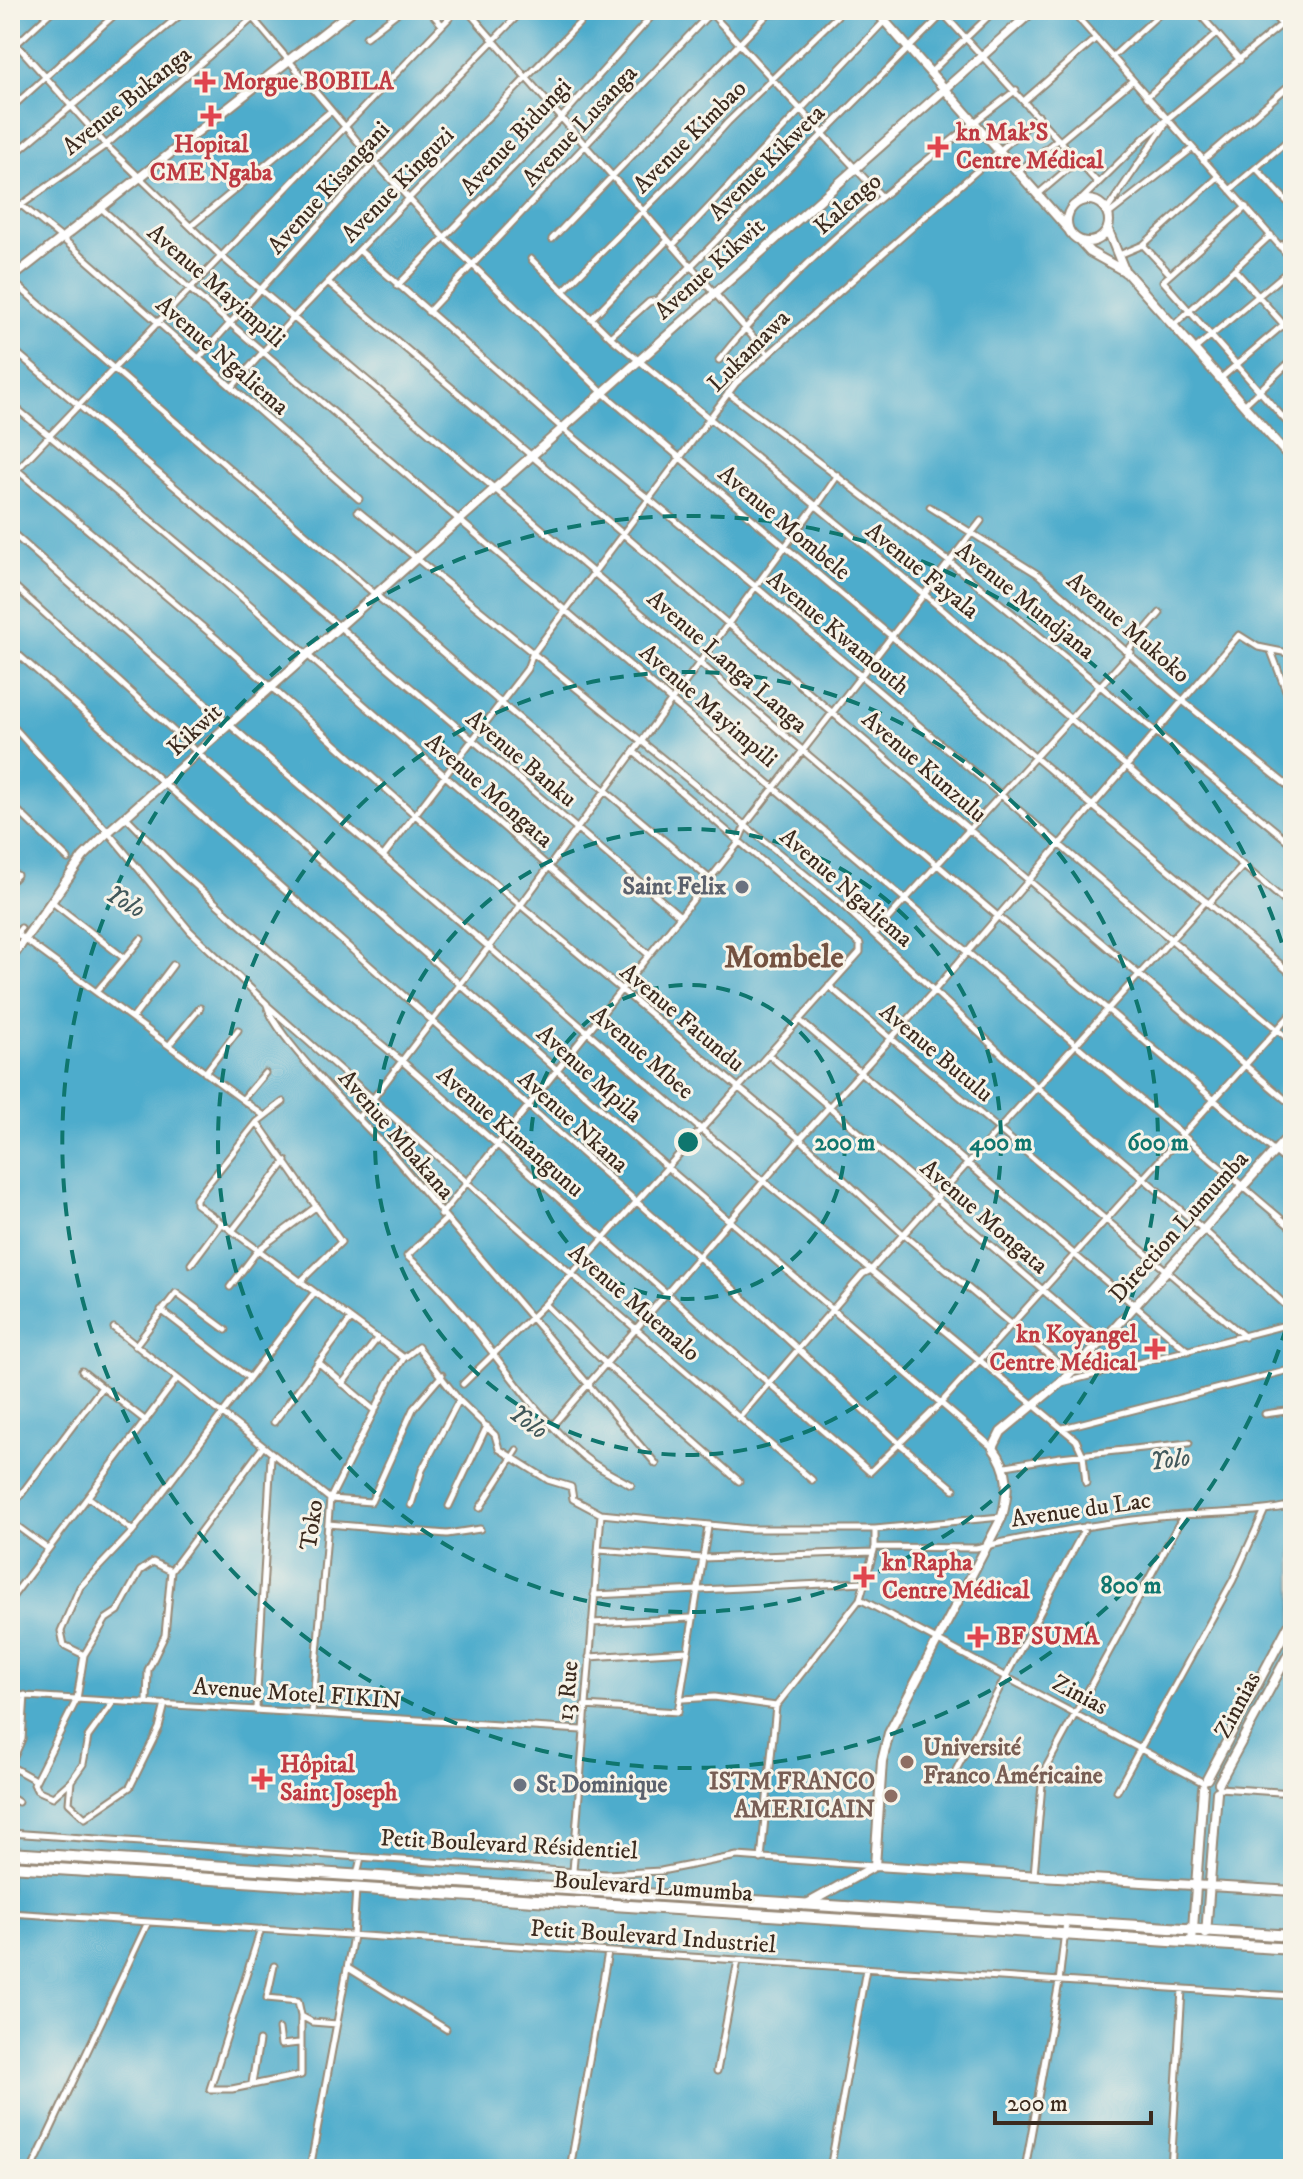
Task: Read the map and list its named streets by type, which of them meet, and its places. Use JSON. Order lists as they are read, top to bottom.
{
  "streets": {
    "highway": ["Boulevard Lumumba"],
    "street": [
      "Avenue Bukanga",
      "Avenue Lusanga",
      "Avenue Bidungi",
      "Avenue Kimbao",
      "Avenue Kikweta",
      "Avenue Kinguzi",
      "Avenue Kisangani",
      "Kalengo",
      "Avenue Kikwit",
      "Avenue Mayimpili",
      "Lukamawa",
      "Avenue Ngaliema",
      "Avenue Mombele",
      "Avenue Fayala",
      "Avenue Mundjana",
      "Avenue Mukoko",
      "Avenue Kwamouth",
      "Avenue Langa Langa",
      "Kikwit",
      "Avenue Banku",
      "Avenue Kunzulu",
      "Avenue Mongata",
      "Avenue Fatundu",
      "Avenue Mbee",
      "Avenue Butulu",
      "Avenue Mpila",
      "Avenue Nkana",
      "Avenue Kimangunu",
      "Avenue Mbakana",
      "Direction Lumumba",
      "Avenue Muemalo",
      "Avenue du Lac",
      "Toko",
      "13 Rue",
      "Avenue Motel FIKIN",
      "Zinias",
      "Zinnias",
      "Petit Boulevard Résidentiel",
      "Petit Boulevard Industriel"
    ]
  },
  "crossings": [
    ["Avenue Bukanga", "Avenue Ngaliema"],
    ["Avenue Bukanga", "Avenue Mombele"],
    ["Avenue Bukanga", "Avenue Langa Langa"],
    ["Avenue Lusanga", "Avenue Mombele"],
    ["Avenue Lusanga", "Avenue Kwamouth"],
    ["Avenue Bidungi", "Avenue Mombele"],
    ["Avenue Bidungi", "Avenue Kwamouth"],
    ["Avenue Kimbao", "Avenue Fayala"],
    ["Avenue Kikweta", "Avenue Fayala"],
    ["Avenue Kinguzi", "Avenue Mayimpili"],
    ["Avenue Kinguzi", "Avenue Ngaliema"],
    ["Avenue Kinguzi", "Avenue Mombele"],
    ["Avenue Kinguzi", "Avenue Kwamouth"],
    ["Avenue Kinguzi", "Avenue Langa Langa"],
    ["Avenue Kisangani", "Avenue Mayimpili"],
    ["Avenue Kisangani", "Avenue Ngaliema"],
    ["Avenue Kisangani", "Avenue Mombele"],
    ["Avenue Kisangani", "Avenue Langa Langa"],
    ["Avenue Kikwit", "Avenue Mayimpili"],
    ["Avenue Kikwit", "Avenue Ngaliema"],
    ["Avenue Kikwit", "Avenue Mombele"],
    ["Avenue Kikwit", "Avenue Fayala"],
    ["Avenue Kikwit", "Avenue Kwamouth"],
    ["Avenue Kikwit", "Avenue Langa Langa"],
    ["Avenue Kikwit", "Kikwit"],
    ["Avenue Kikwit", "Avenue Kunzulu"],
    ["Avenue Mayimpili", "Lukamawa"],
    ["Avenue Mayimpili", "Direction Lumumba"],
    ["Lukamawa", "Avenue Ngaliema"],
    ["Lukamawa", "Avenue Mombele"],
    ["Lukamawa", "Avenue Fayala"],
    ["Lukamawa", "Avenue Mundjana"],
    ["Lukamawa", "Avenue Kwamouth"],
    ["Lukamawa", "Avenue Langa Langa"],
    ["Lukamawa", "Avenue Banku"],
    ["Lukamawa", "Avenue Kunzulu"],
    ["Lukamawa", "Avenue Mongata"],
    ["Lukamawa", "Avenue Fatundu"],
    ["Lukamawa", "Avenue Mbee"],
    ["Avenue Ngaliema", "Kikwit"],
    ["Avenue Ngaliema", "Direction Lumumba"],
    ["Avenue Langa Langa", "Direction Lumumba"],
    ["Kikwit", "Avenue Banku"],
    ["Kikwit", "Avenue Mongata"],
    ["Kikwit", "Avenue Fatundu"],
    ["Kikwit", "Avenue Mbee"],
    ["Kikwit", "Avenue Mpila"],
    ["Kikwit", "Avenue Nkana"],
    ["Kikwit", "Avenue Kimangunu"],
    ["Kikwit", "Avenue Mbakana"],
    ["Avenue Mongata", "Direction Lumumba"],
    ["Avenue Fatundu", "Direction Lumumba"],
    ["Avenue Mbee", "Direction Lumumba"],
    ["Avenue Butulu", "Direction Lumumba"],
    ["Avenue Mpila", "Direction Lumumba"],
    ["Avenue Nkana", "Avenue Kimangunu"],
    ["Avenue Mbakana", "Avenue Muemalo"],
    ["Avenue du Lac", "13 Rue"],
    ["Toko", "Avenue Motel FIKIN"],
    ["13 Rue", "Avenue Motel FIKIN"],
    ["13 Rue", "Petit Boulevard Résidentiel"]
  ],
  "districts": ["Mombele"],
  "water": ["Yolo"],
  "places": {
    "health": [
      "Morgue BOBILA",
      "Hopital CME Ngaba",
      "kn Mak'S Centre Médical",
      "kn Koyangel Centre Médical",
      "kn Rapha Centre Médical",
      "BF SUMA",
      "Hôpital Saint Joseph"
    ],
    "other": [
      "Saint Felix",
      "Université Franco Américaine",
      "St Dominique",
      "ISTM FRANCO AMERICAIN"
    ]
  },
  "scale_bar": "200 m",
  "rings": [
    "200 m",
    "400 m",
    "600 m",
    "800 m"
  ]
}
